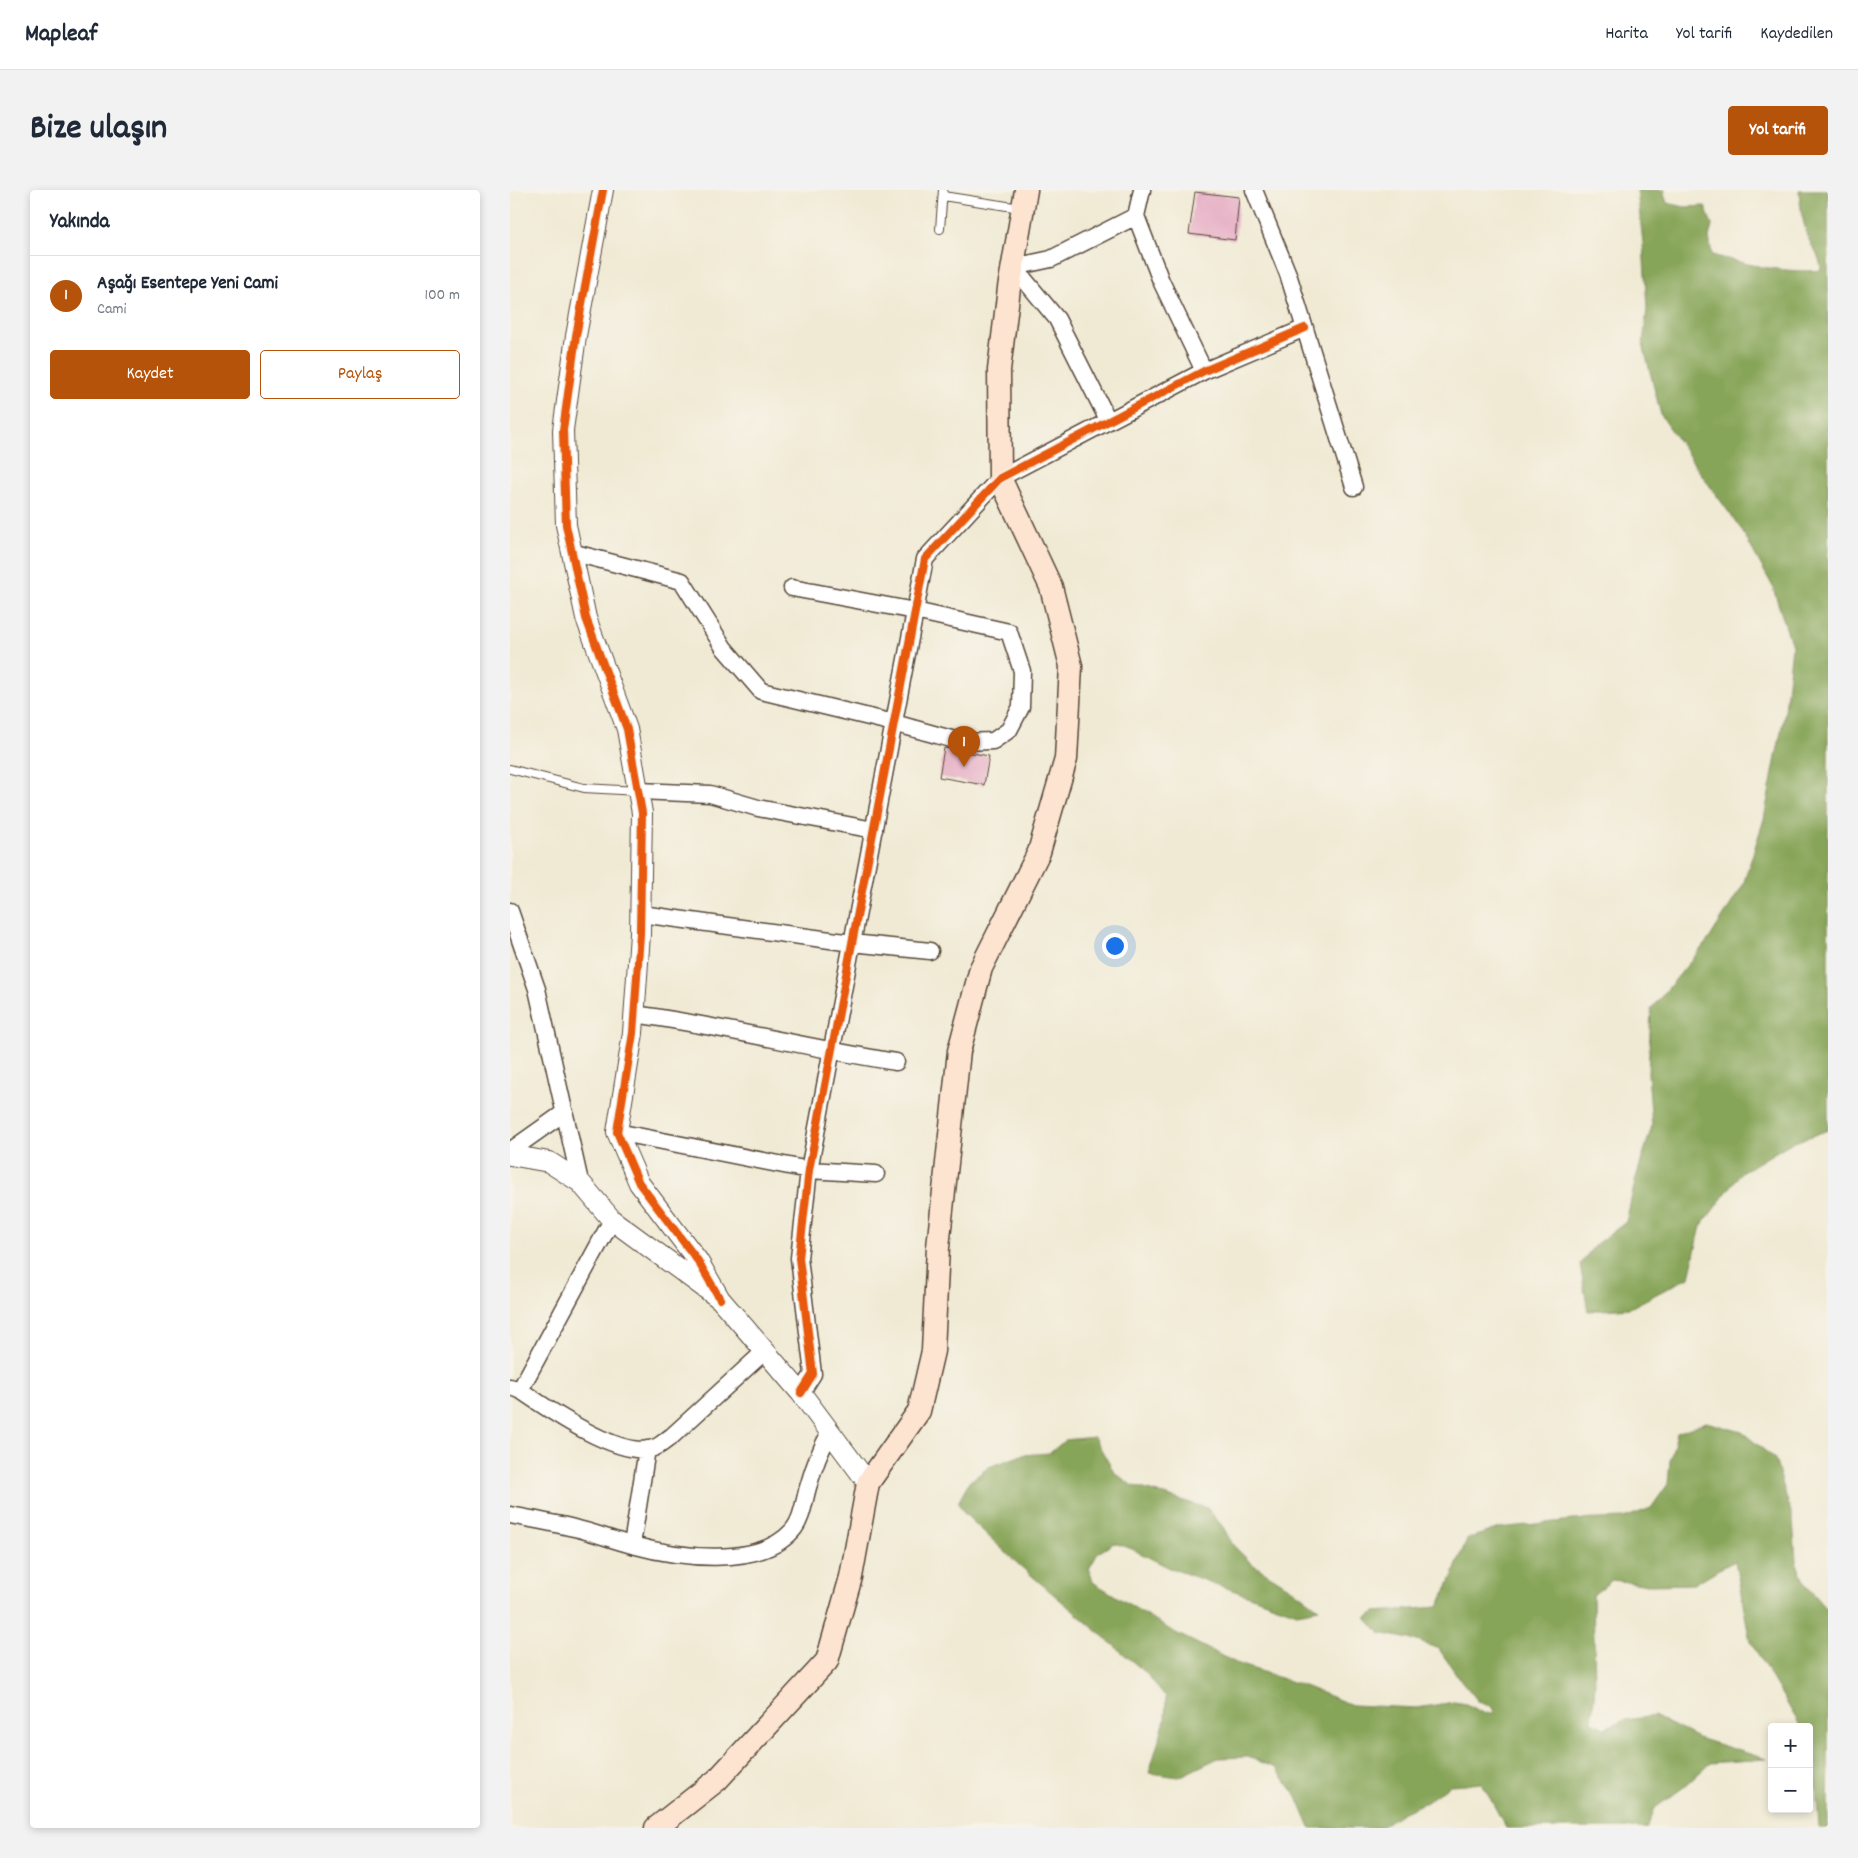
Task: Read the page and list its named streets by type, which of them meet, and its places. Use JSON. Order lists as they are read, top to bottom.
{
  "page": {
    "header": "Mapleaf",
    "nav": ["Harita", "Yol tarifi", "Kaydedilen"],
    "title": "Bize ulaşın",
    "buttons": [
      "Yol tarifi",
      ["Kaydet", "Paylaş"]
    ],
    "heading": "Yakında",
    "list": [
      {
        "mark": "1",
        "name": "Aşağı Esentepe Yeni Cami",
        "note": "Cami",
        "value": "100 m"
      }
    ],
    "pins": "1",
    "map_buttons": ["+", "−"]
  }
}
